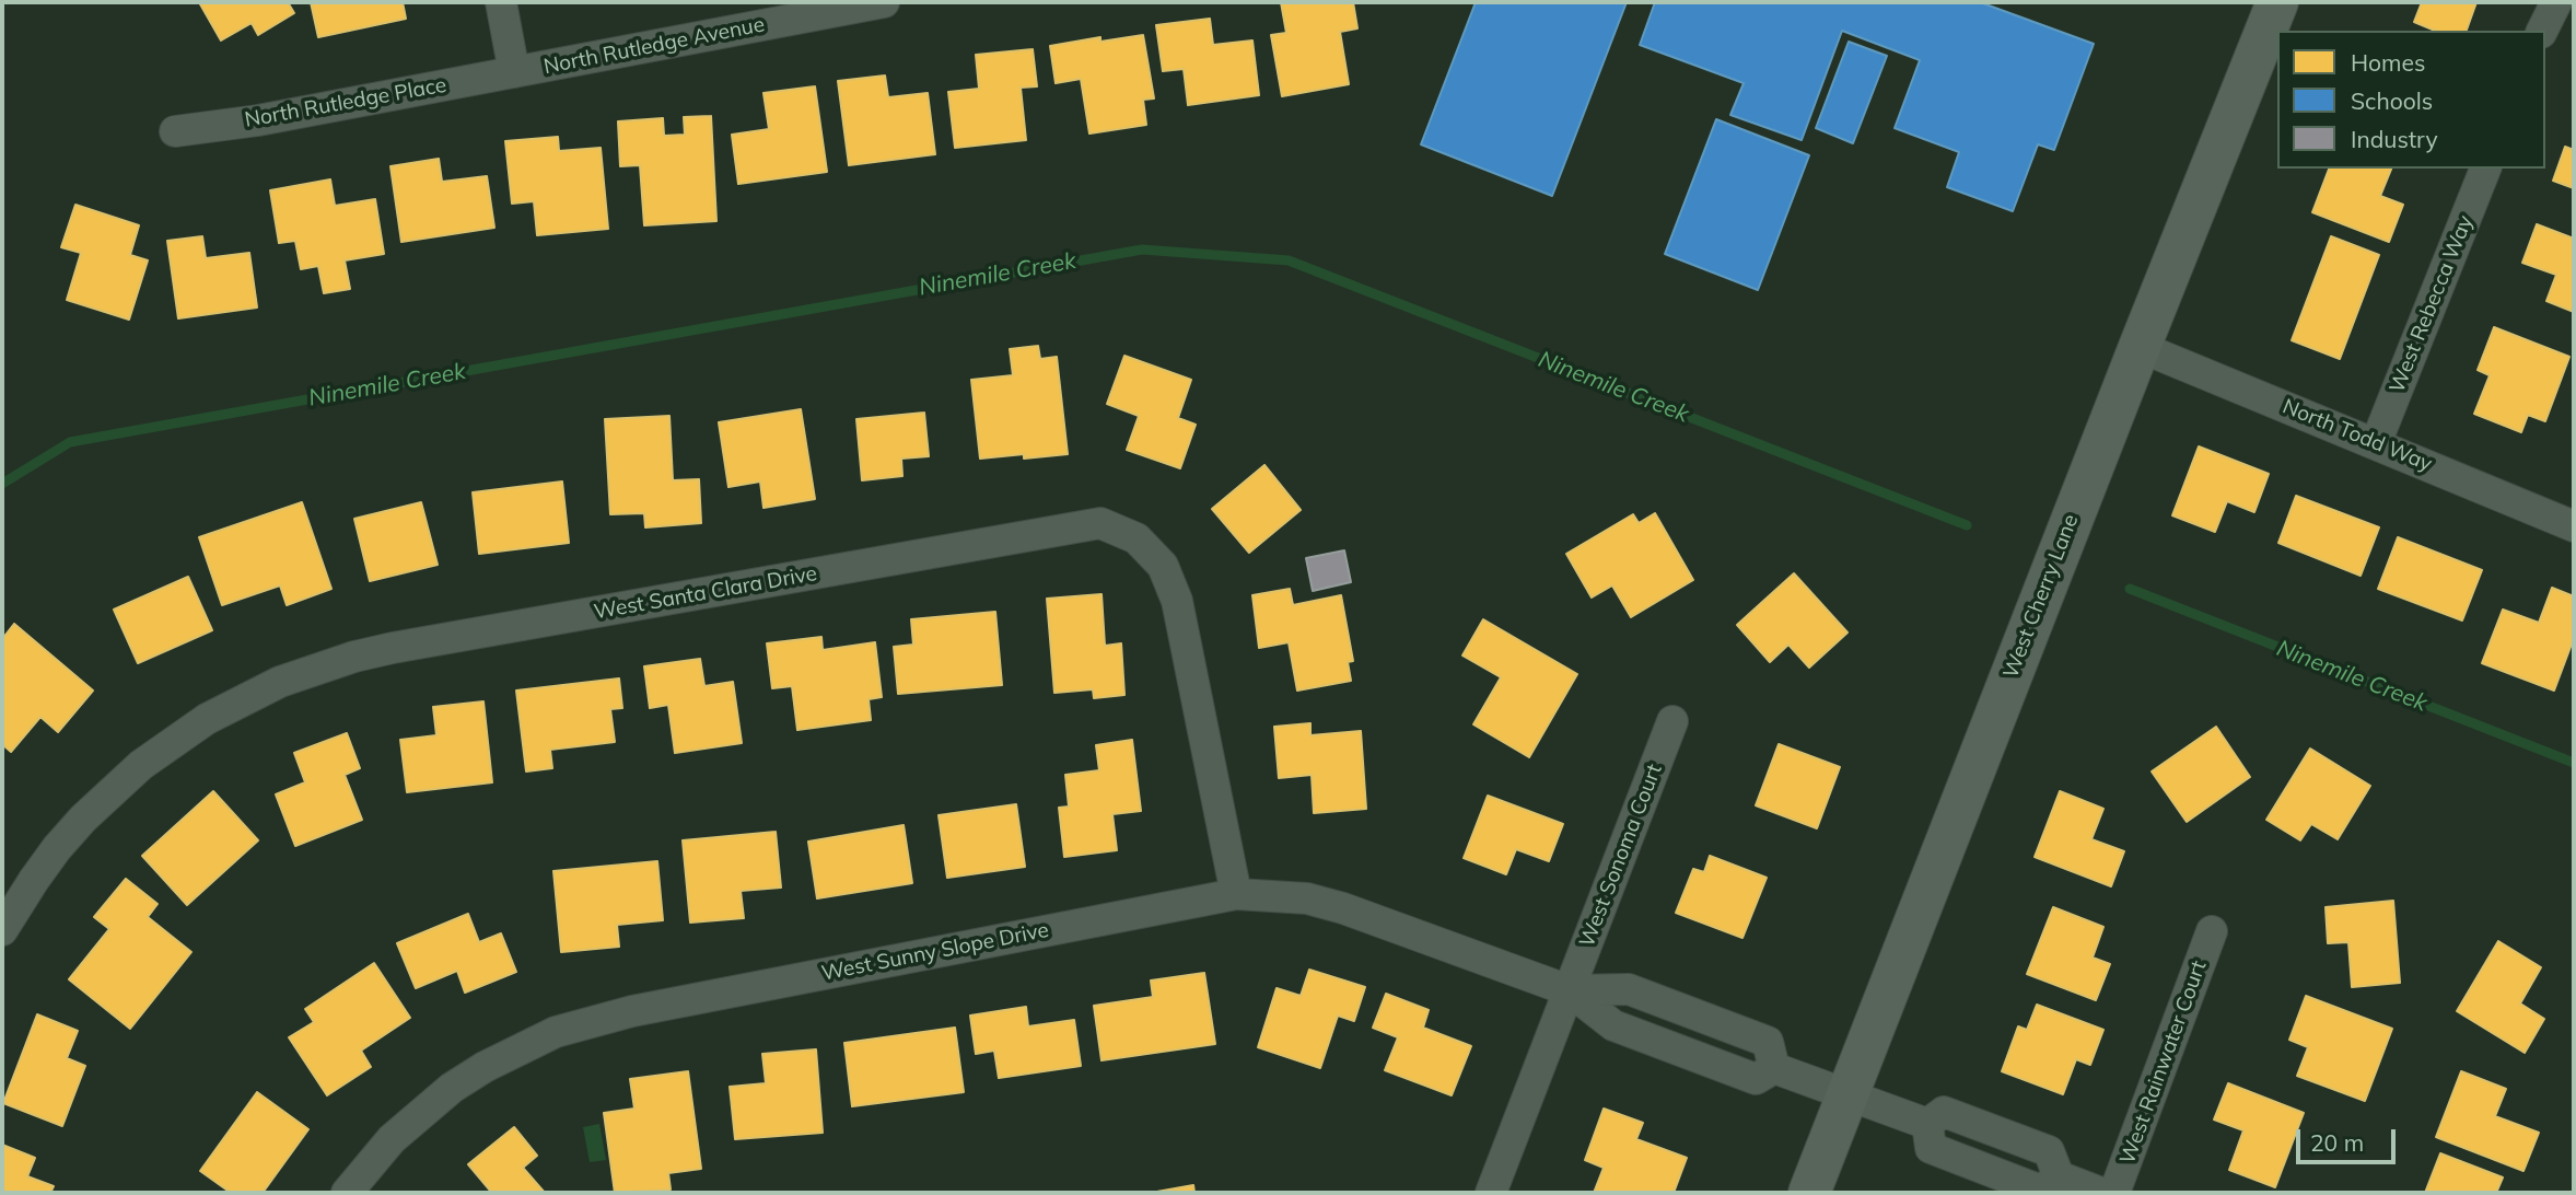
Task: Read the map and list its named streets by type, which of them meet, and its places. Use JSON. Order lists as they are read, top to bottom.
{
  "streets": {
    "main road": ["West Cherry Lane"],
    "street": [
      "North Rutledge Avenue",
      "North Rutledge Place",
      "West Rebecca Way",
      "North Todd Way",
      "West Santa Clara Drive",
      "West Sonoma Court",
      "West Sunny Slope Drive",
      "West Rainwater Court"
    ]
  },
  "crossings": [
    ["North Rutledge Avenue", "North Rutledge Place"],
    ["West Rebecca Way", "North Todd Way"],
    ["North Todd Way", "West Cherry Lane"],
    ["West Santa Clara Drive", "West Sunny Slope Drive"],
    ["West Cherry Lane", "West Sunny Slope Drive"],
    ["West Sonoma Court", "West Sunny Slope Drive"]
  ],
  "water": ["Ninemile Creek"],
  "legend": ["Homes", "Schools", "Industry"],
  "scale_bar": "20 m"
}
